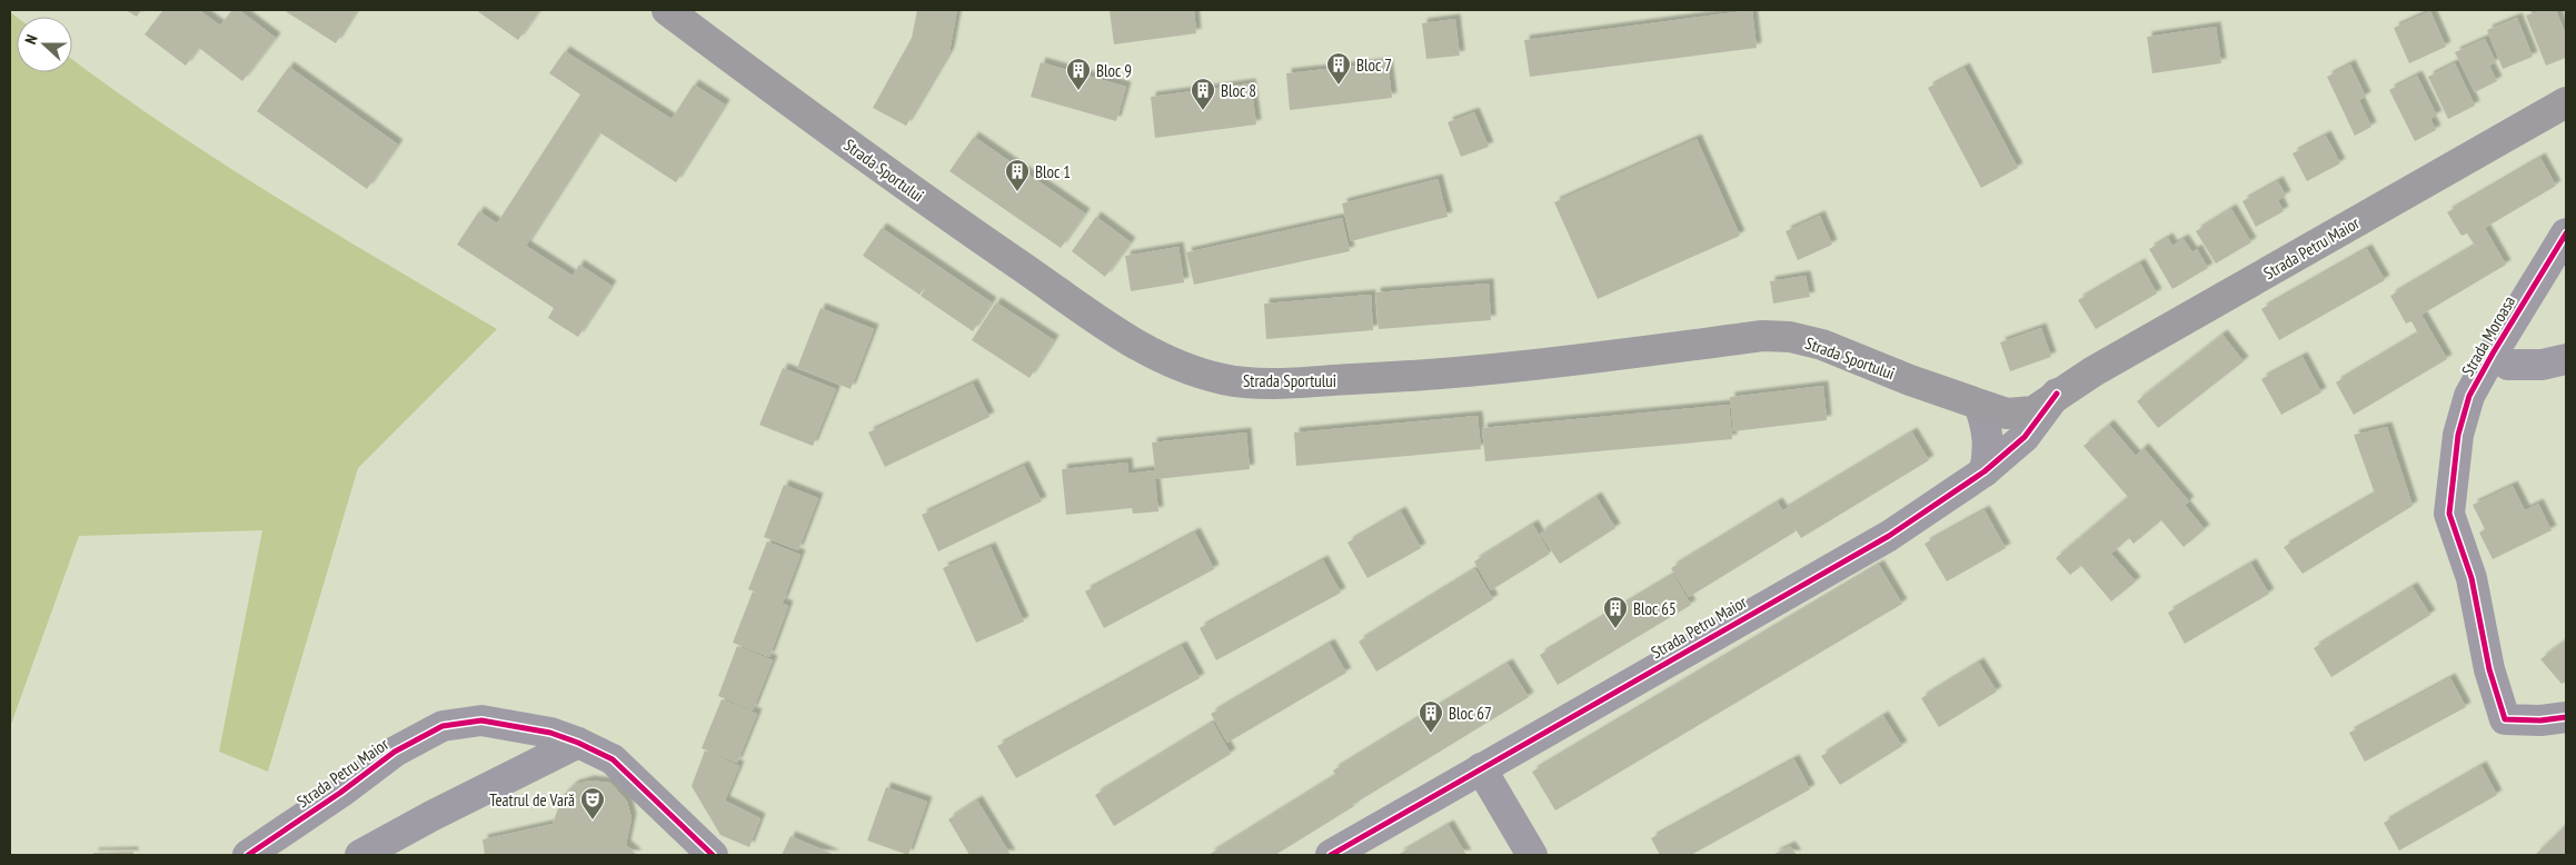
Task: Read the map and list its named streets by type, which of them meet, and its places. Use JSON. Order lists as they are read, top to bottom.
{
  "streets": {
    "main road": ["Strada Sportului", "Strada Petru Maior"],
    "street": ["Strada Moroasa"]
  },
  "crossings": [
    ["Strada Sportului", "Strada Petru Maior"]
  ],
  "places": {
    "building": [
      "Bloc 7",
      "Bloc 9",
      "Bloc 8",
      "Bloc 1",
      "Bloc 65",
      "Bloc 67"
    ],
    "theatre": ["Teatrul de Vară"]
  },
  "north": "left"
}
